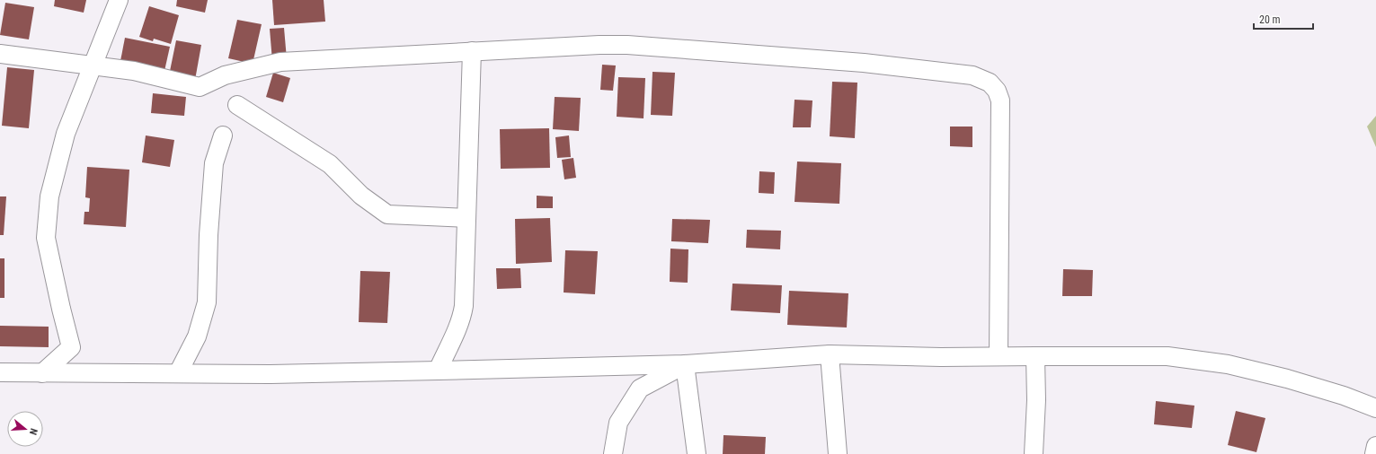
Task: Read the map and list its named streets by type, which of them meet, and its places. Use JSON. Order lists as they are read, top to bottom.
{
  "scale_bar": "20 m",
  "north": "right"
}
